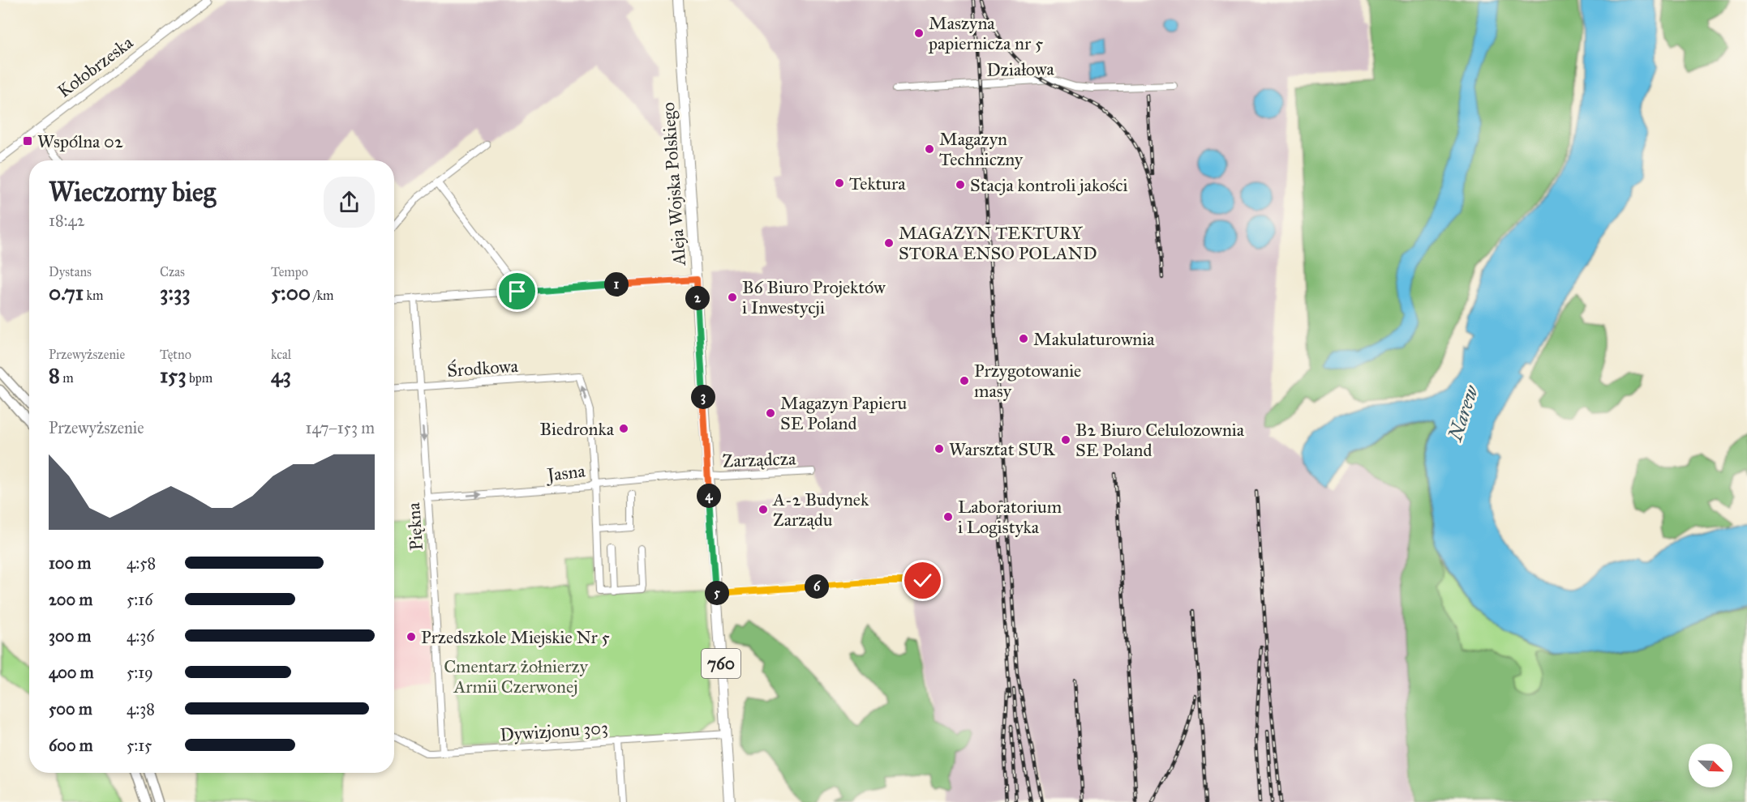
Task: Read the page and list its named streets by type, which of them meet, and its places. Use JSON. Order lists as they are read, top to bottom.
{
  "streets": {
    "main road": ["Aleja Wojska Polskiego", "760"],
    "street": [
      "Kołobrzeska",
      "Działowa",
      "Środkowa",
      "Zarządcza",
      "Jasna",
      "Piękna",
      "Dywizjonu 303"
    ]
  },
  "crossings": [
    ["Aleja Wojska Polskiego", "Zarządcza"],
    ["Aleja Wojska Polskiego", "Jasna"],
    ["Aleja Wojska Polskiego", "Dywizjonu 303"],
    ["Środkowa", "Jasna"],
    ["Środkowa", "Piękna"],
    ["Zarządcza", "Jasna"],
    ["Jasna", "Piękna"],
    ["Piękna", "Dywizjonu 303"]
  ],
  "one_way": ["Jasna"],
  "water": ["Narew"],
  "parks": ["Cmentarz żołnierzy Armii Czerwonej"],
  "places": {
    "other": [
      "Maszyna papiernicza nr 5",
      "Magazyn Techniczny",
      "Tektura",
      "Stacja kontroli jakości",
      "MAGAZYN TEKTURY STORA ENSO POLAND",
      "B6 Biuro Projektów i Inwestycji",
      "Makulaturownia",
      "Przygotowanie masy",
      "Magazyn Papieru SE Poland",
      "Biedronka",
      "B2 Biuro Celulozownia SE Poland",
      "Warsztat SUR",
      "A-2 Budynek Zarządu",
      "Laboratorium i Logistyka",
      "Przedszkole Miejskie Nr 5"
    ],
    "transit": ["Wspólna 02"]
  },
  "north": "bottom right",
  "page": {
    "heading": ["Wieczorny bieg", "18:42"],
    "stats": [
      ["Dystans", "0.71 km"],
      ["Czas", "3:33"],
      ["Tempo", "5:00 /km"],
      ["Przewyższenie", "8 m"],
      ["Tętno", "153 bpm"],
      ["kcal", "43"]
    ],
    "pins": [
      "1",
      "2",
      "3",
      "4",
      "6",
      "5"
    ],
    "chart": ["Przewyższenie", "147–153 m"],
    "list": [
      {
        "name": "100 m",
        "note": "4:58"
      },
      {
        "name": "200 m",
        "note": "5:16"
      },
      {
        "name": "300 m",
        "note": "4:36"
      },
      {
        "name": "400 m",
        "note": "5:19"
      },
      {
        "name": "500 m",
        "note": "4:38"
      },
      {
        "name": "600 m",
        "note": "5:15"
      }
    ]
  }
}
